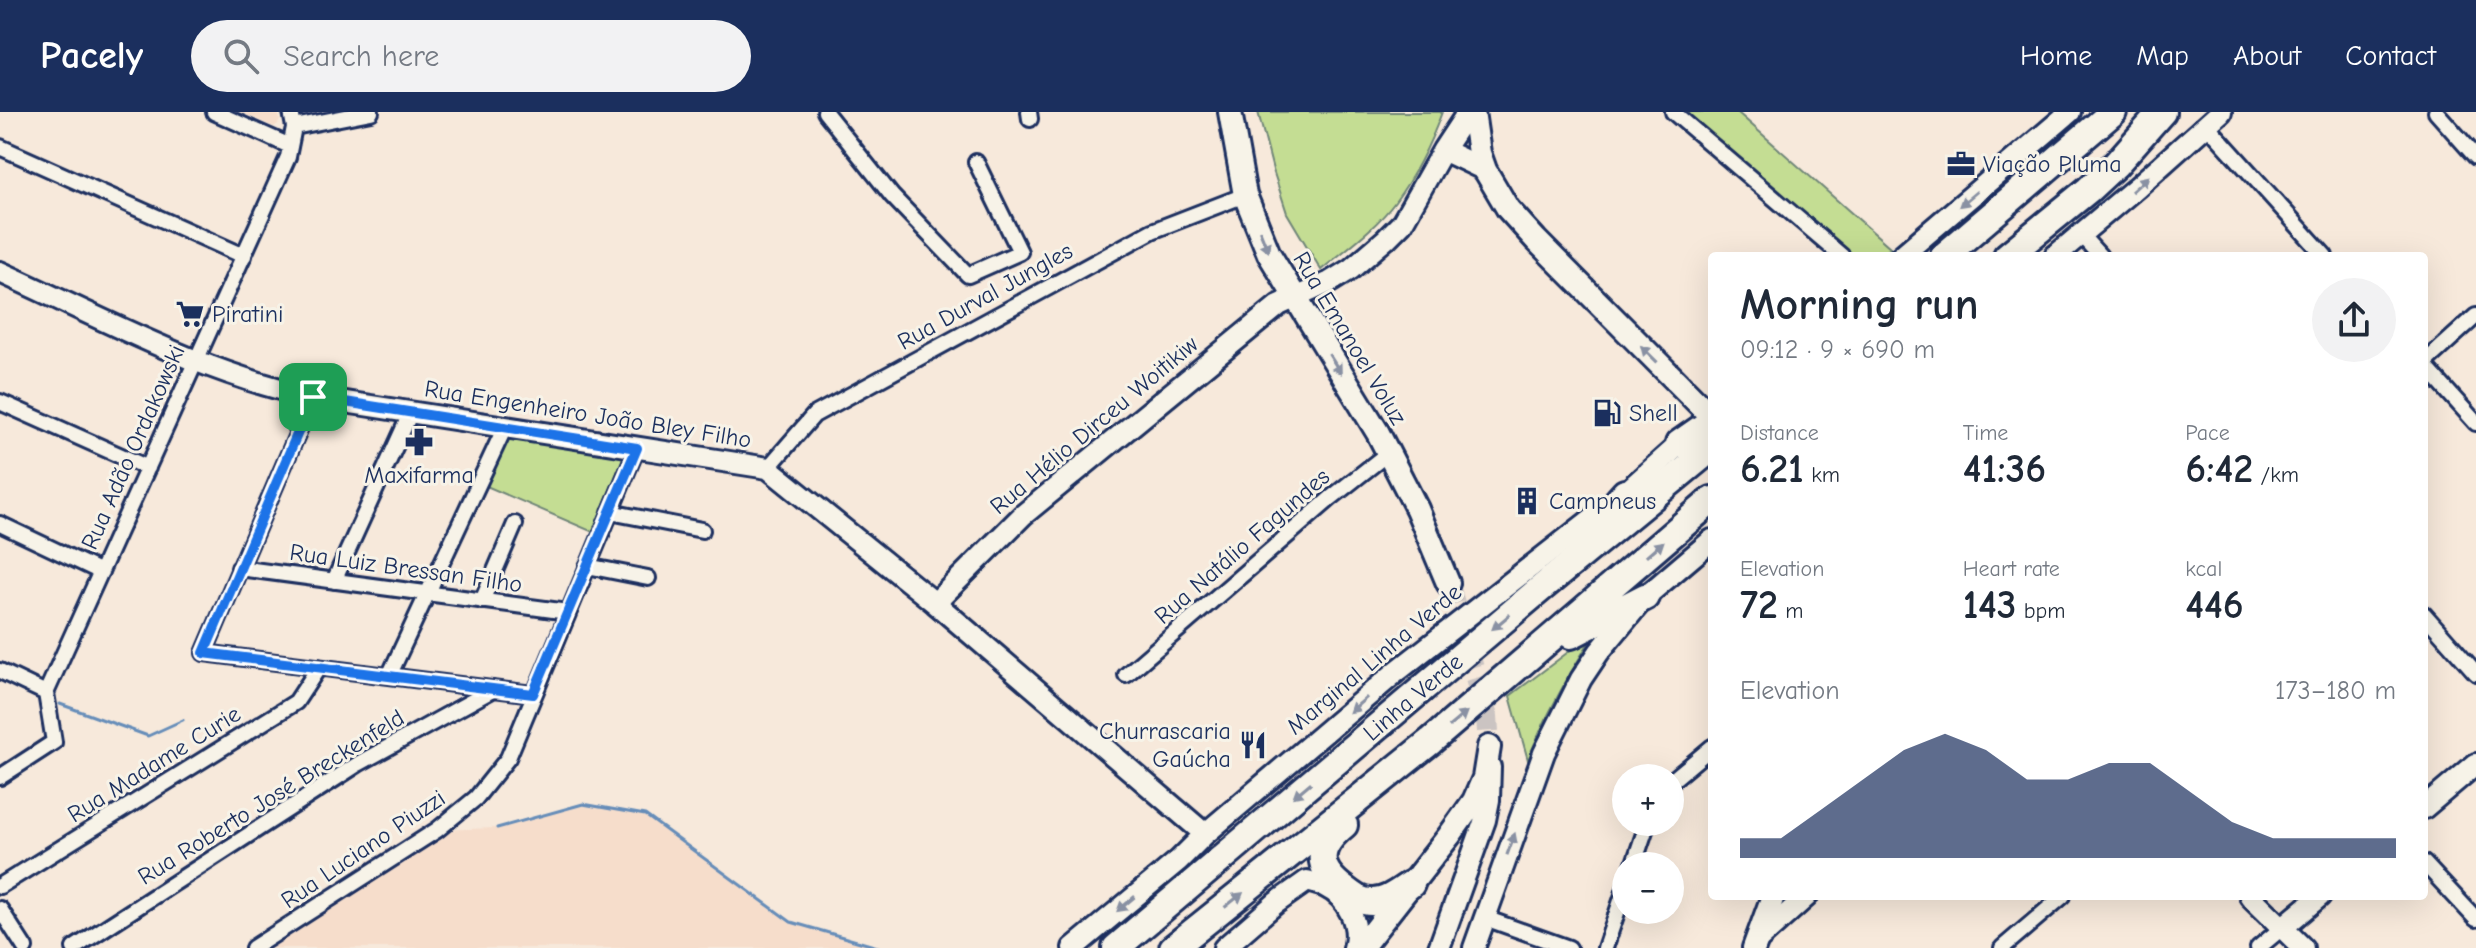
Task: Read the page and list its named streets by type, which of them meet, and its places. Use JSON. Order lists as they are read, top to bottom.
{
  "streets": {
    "highway": ["Linha Verde"],
    "main road": [
      "Rua Emanoel Voluz",
      "Rua Engenheiro João Bley Filho",
      "Rua Hélio Dirceu Woitikiw",
      "Marginal Linha Verde"
    ],
    "street": [
      "Rua Durval Jungles",
      "Rua Adão Ordakowski",
      "Rua Natálio Fagundes",
      "Rua Luiz Bressan Filho",
      "Rua Madame Curie",
      "Rua Roberto José Breckenfeld",
      "Rua Luciano Piuzzi"
    ]
  },
  "crossings": [
    ["Rua Durval Jungles", "Rua Emanoel Voluz"],
    ["Rua Durval Jungles", "Rua Engenheiro João Bley Filho"],
    ["Rua Emanoel Voluz", "Rua Hélio Dirceu Woitikiw"],
    ["Rua Emanoel Voluz", "Rua Natálio Fagundes"],
    ["Rua Engenheiro João Bley Filho", "Rua Hélio Dirceu Woitikiw"],
    ["Rua Engenheiro João Bley Filho", "Rua Adão Ordakowski"],
    ["Rua Engenheiro João Bley Filho", "Marginal Linha Verde"],
    ["Rua Engenheiro João Bley Filho", "Rua Luciano Piuzzi"],
    ["Rua Luiz Bressan Filho", "Rua Luciano Piuzzi"]
  ],
  "one_way": ["Rua Emanoel Voluz"],
  "places": {
    "office": ["Viação Pluma"],
    "supermarket": ["Piratini"],
    "fuel station": ["Shell"],
    "pharmacy": ["Maxifarma"],
    "building": ["Campneus"],
    "restaurant": ["Churrascaria Gaúcha"]
  },
  "page": {
    "header": "Pacely",
    "search": "Search here",
    "nav": [
      "Home",
      "Map",
      "About",
      "Contact"
    ],
    "heading": ["Morning run", "09:12 · 9 × 690 m"],
    "stats": [
      ["Distance", "6.21 km"],
      ["Time", "41:36"],
      ["Pace", "6:42 /km"],
      ["Elevation", "72 m"],
      ["Heart rate", "143 bpm"],
      ["kcal", "446"]
    ],
    "chart": ["Elevation", "173–180 m"],
    "map_buttons": ["+", "−"]
  }
}
